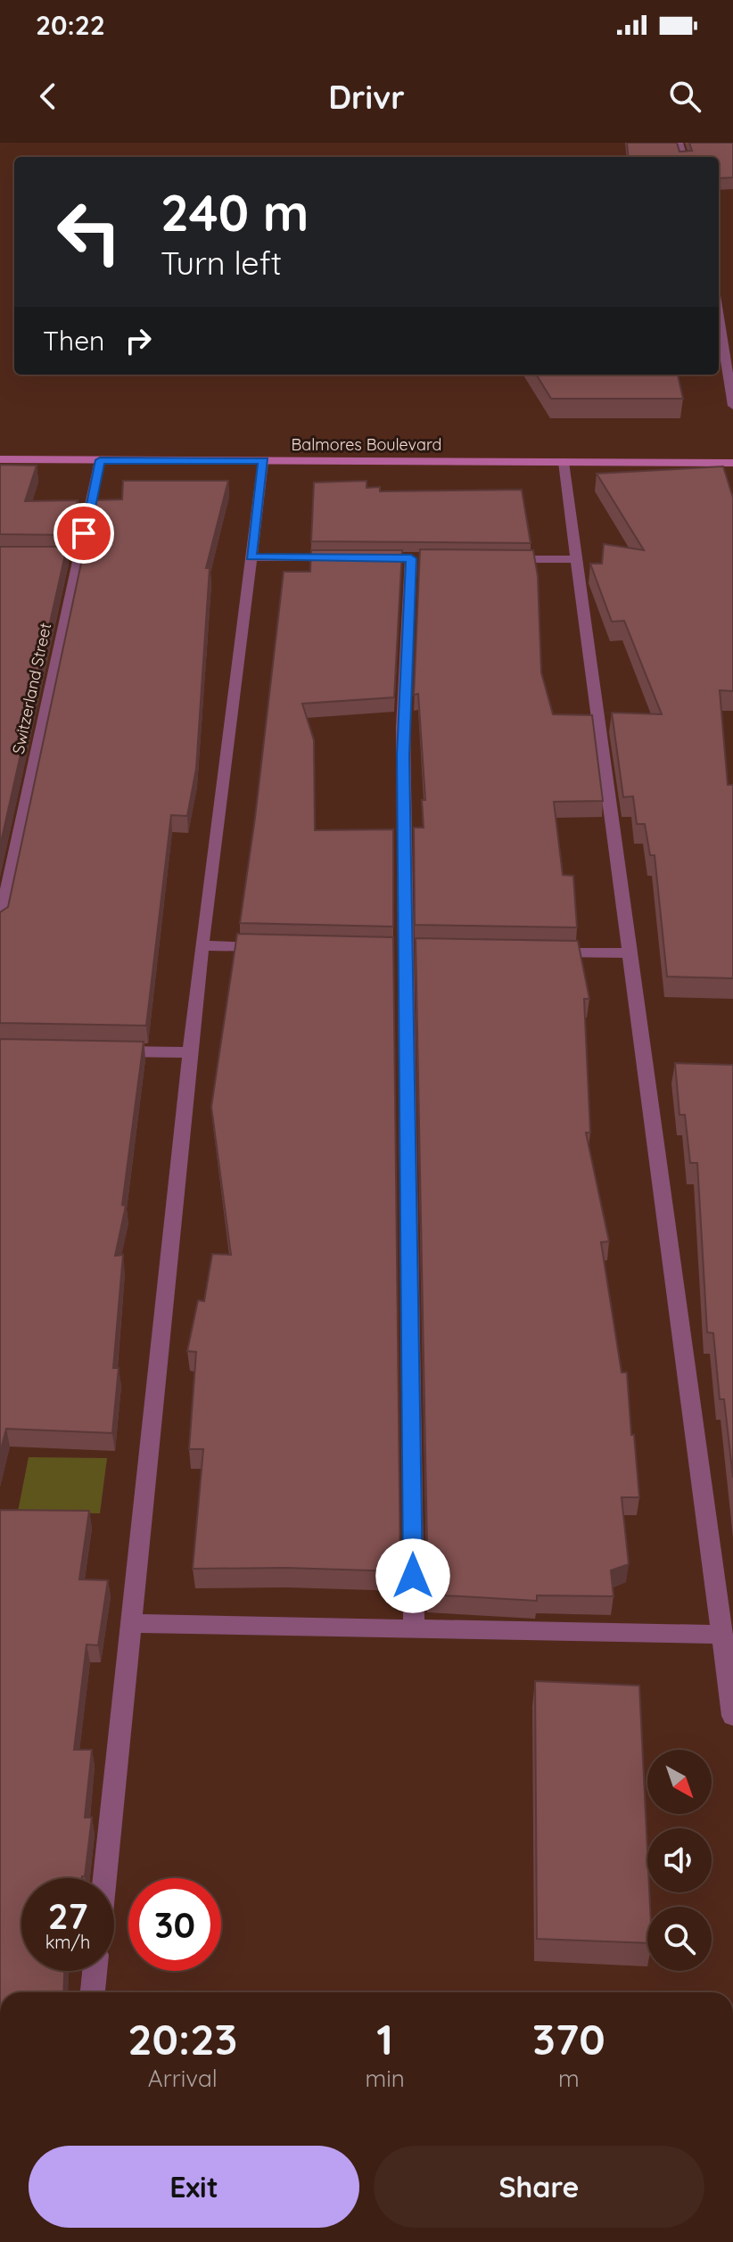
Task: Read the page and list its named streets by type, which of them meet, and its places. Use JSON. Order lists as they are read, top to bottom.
{
  "streets": {
    "main road": ["Balmores Boulevard"],
    "street": ["Switzerland Street"]
  },
  "crossings": [
    ["Balmores Boulevard", "Switzerland Street"]
  ],
  "north": "bottom right",
  "page": {
    "status": "20:22",
    "header": "Drivr",
    "turn": ["240 m", "Turn left"],
    "then": "Then",
    "speed": "27 km/h",
    "limit": "30",
    "eta": [
      "20:23",
      "Arrival",
      "1",
      "min",
      "370",
      "m"
    ],
    "buttons": ["Exit", "Share"]
  }
}
